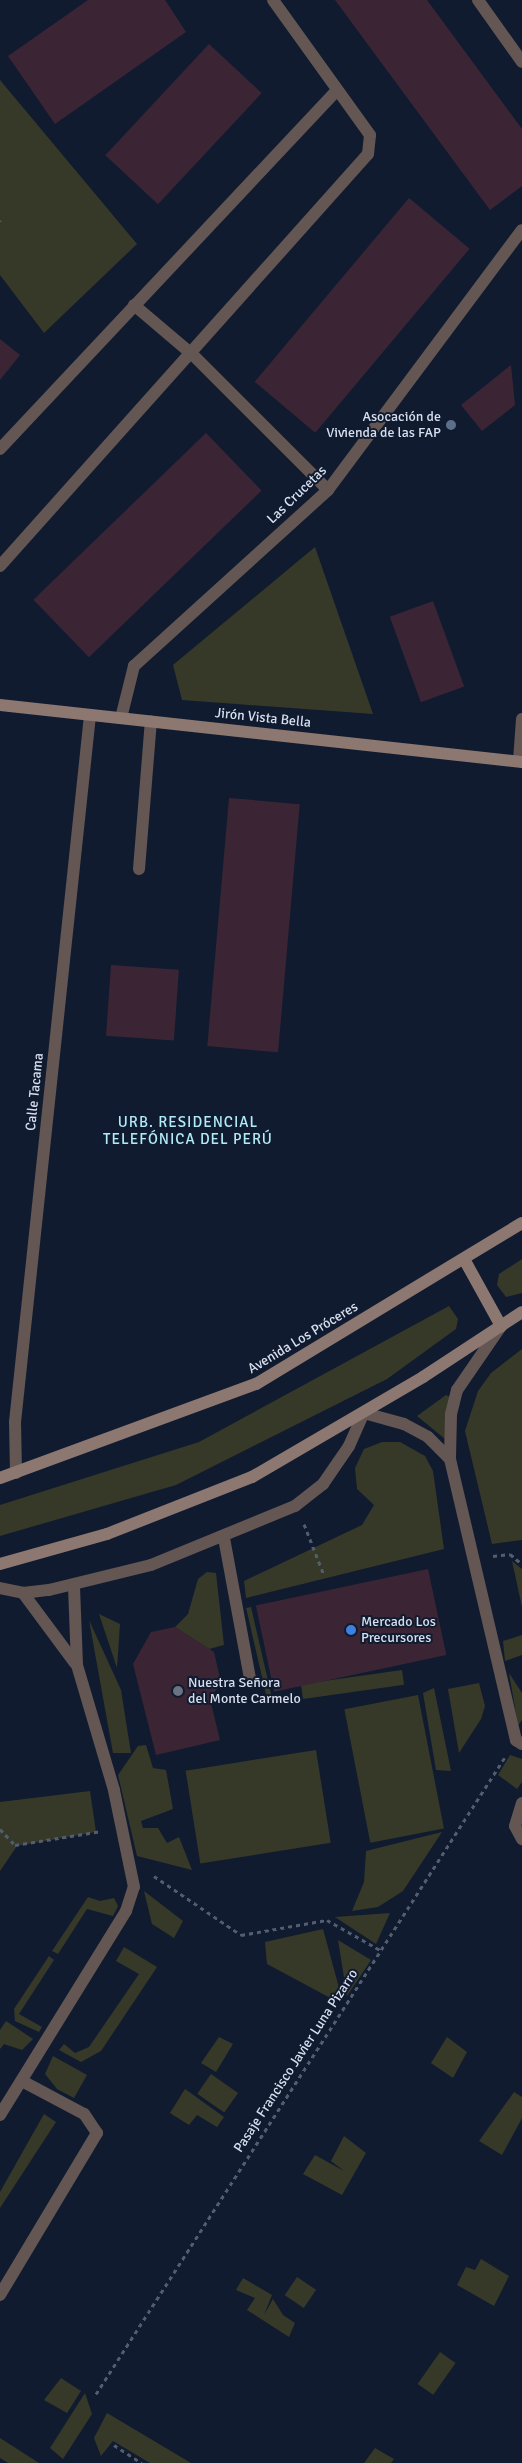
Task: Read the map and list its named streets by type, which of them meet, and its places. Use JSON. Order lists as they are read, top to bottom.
{
  "streets": {
    "main road": ["Jirón Vista Bella", "Avenida Los Próceres"],
    "street": ["Las Crucetas", "Calle Tacama"],
    "path": ["Pasaje Francisco Javier Luna Pizarro"]
  },
  "crossings": [
    ["Las Crucetas", "Jirón Vista Bella"],
    ["Jirón Vista Bella", "Calle Tacama"],
    ["Calle Tacama", "Avenida Los Próceres"]
  ],
  "districts": ["URB. RESIDENCIAL TELEFÓNICA DEL PERÚ"],
  "places": ["Asocación de Vivienda de las FAP", "Mercado Los Precursores", "Nuestra Señora del Monte Carmelo"]
}
